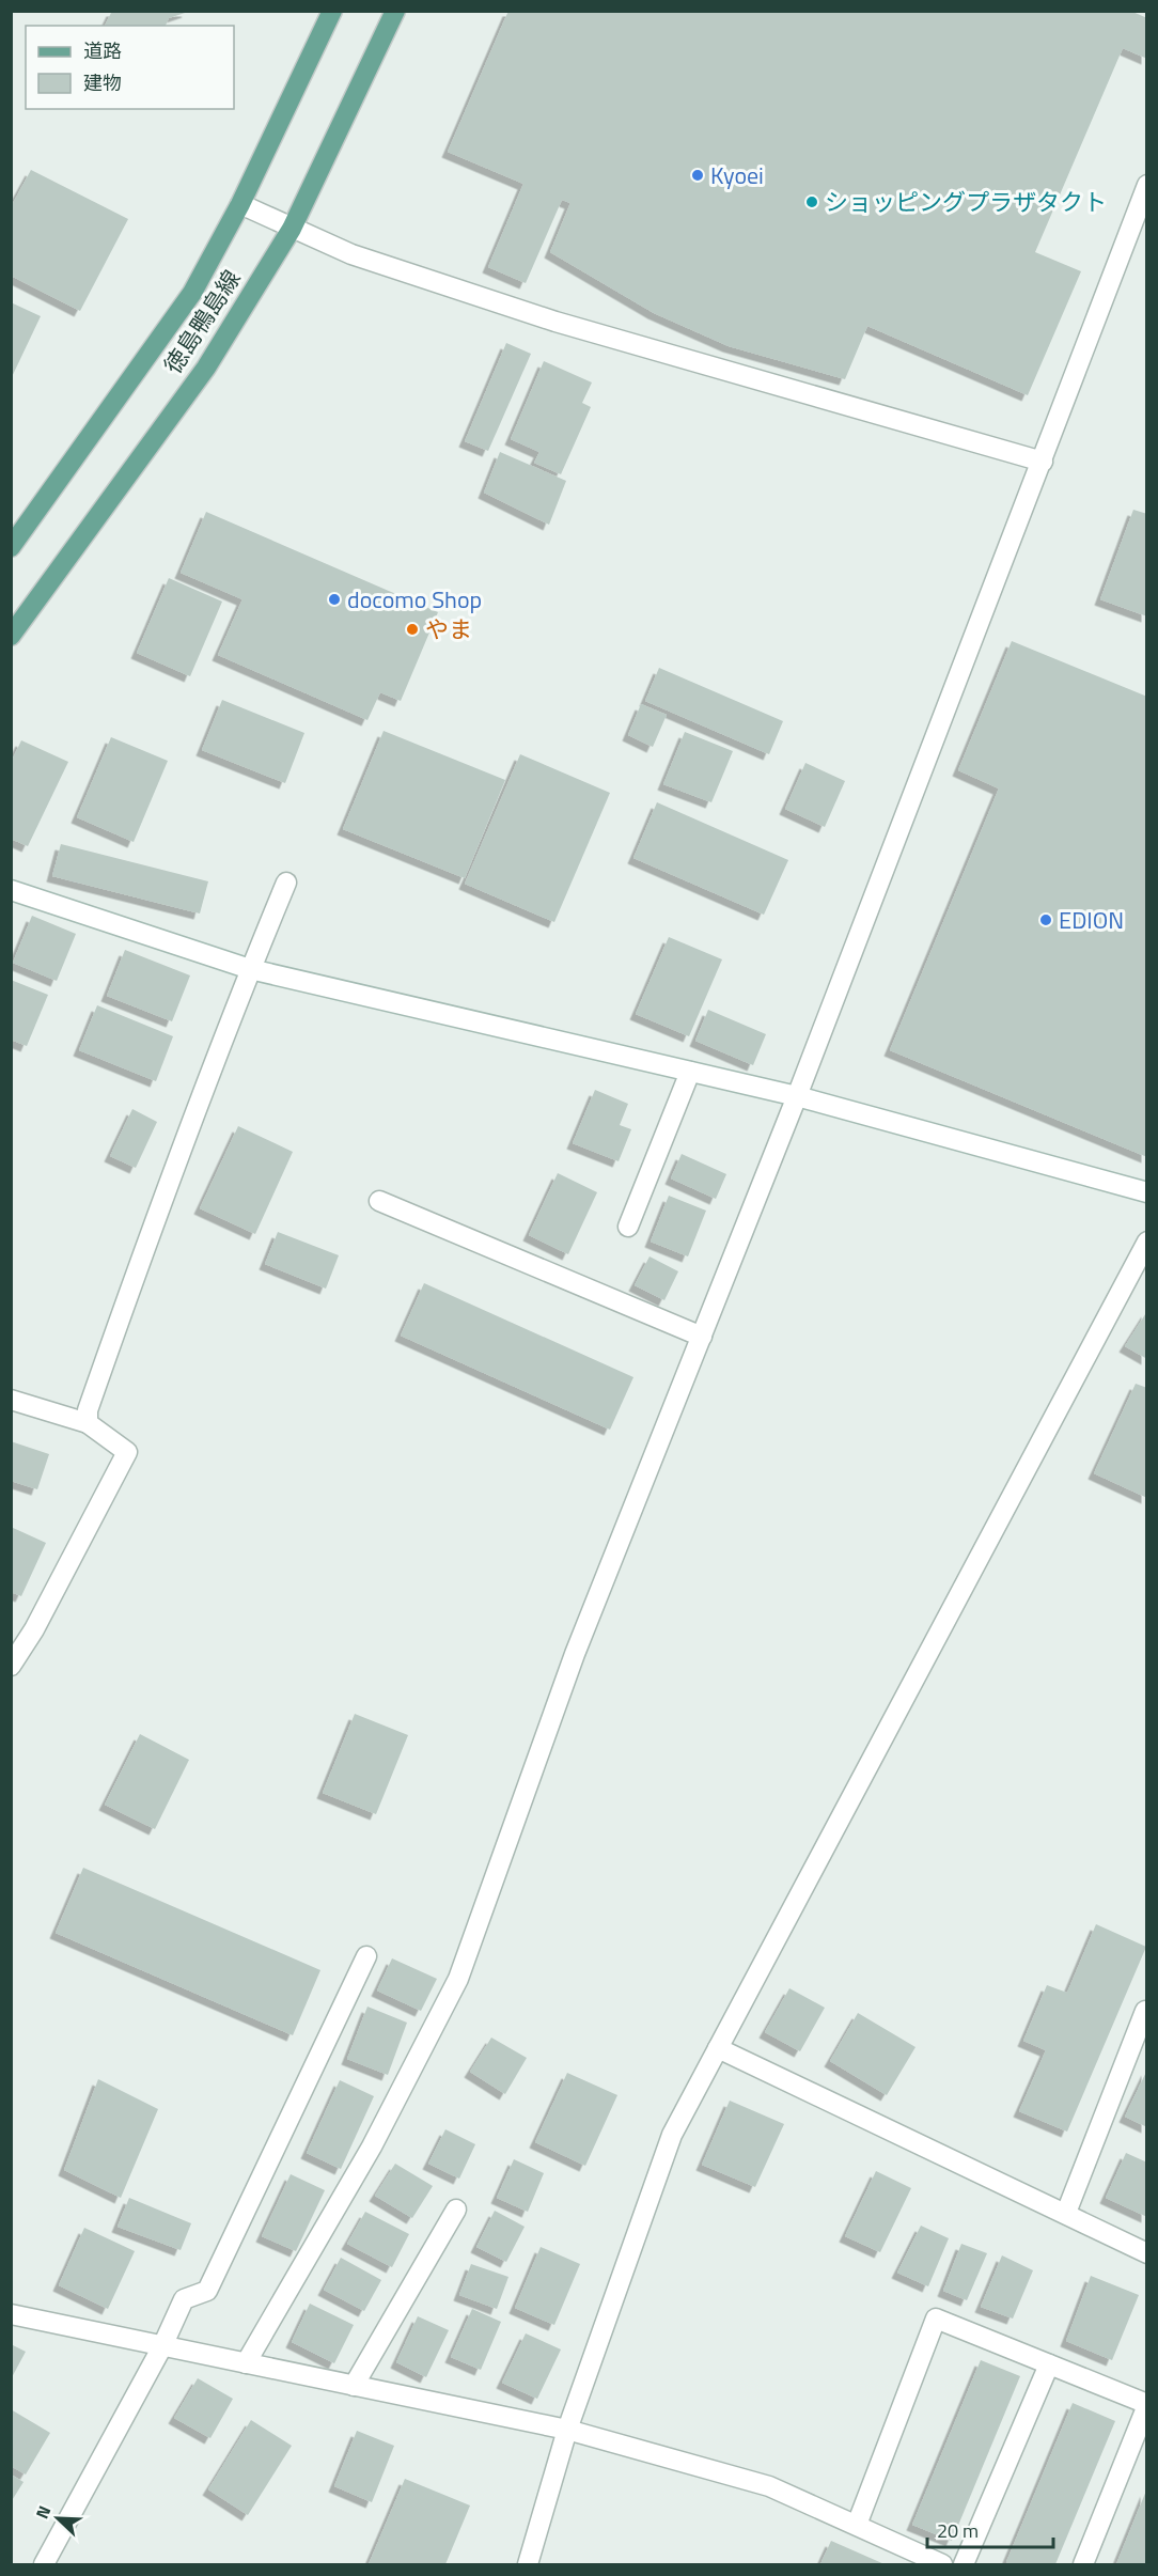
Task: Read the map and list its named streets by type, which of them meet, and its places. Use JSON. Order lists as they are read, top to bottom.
{
  "streets": {
    "main road": ["徳島鴨島線"]
  },
  "places": [
    "Kyoei",
    "ショッピングプラザタクト",
    "docomo Shop",
    "やま",
    "EDION"
  ],
  "legend": ["道路", "建物"],
  "scale_bar": "20 m",
  "north": "top left"
}
